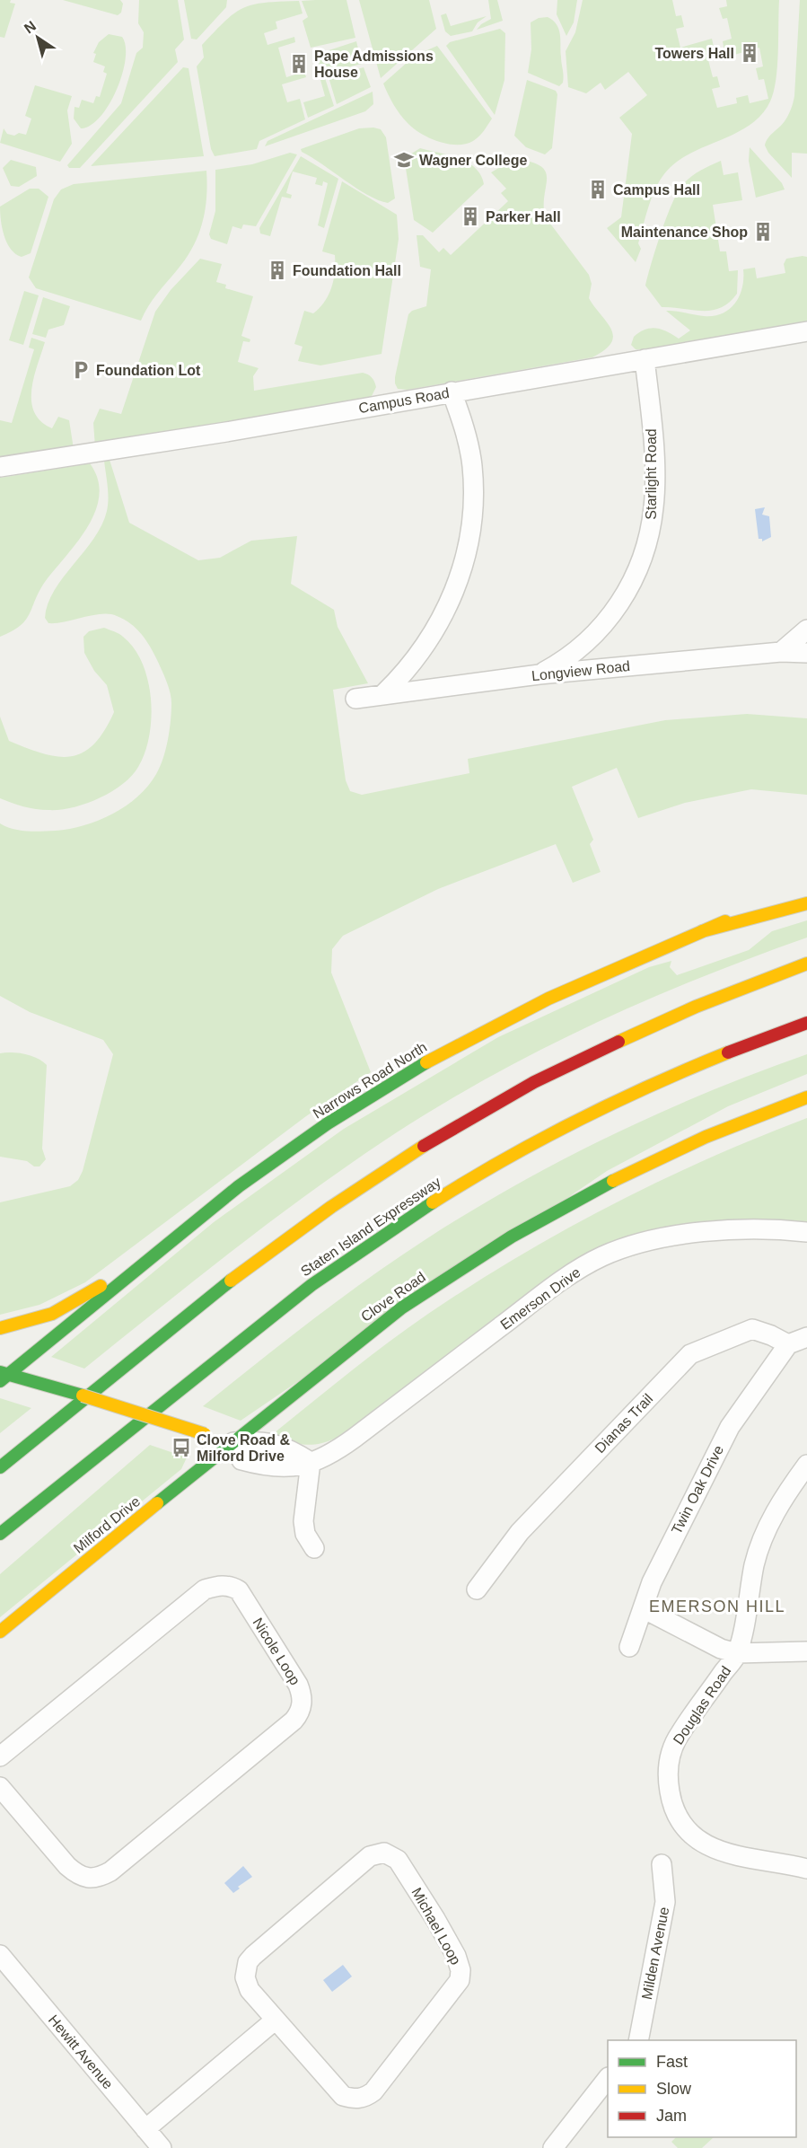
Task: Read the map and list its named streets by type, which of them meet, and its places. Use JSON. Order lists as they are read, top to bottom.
{
  "streets": {
    "main road": [
      "Narrows Road North",
      "Staten Island Expressway",
      "Clove Road",
      "Milford Drive"
    ],
    "street": [
      "Campus Road",
      "Starlight Road",
      "Longview Road",
      "Emerson Drive",
      "Dianas Trail",
      "Twin Oak Drive",
      "Nicole Loop",
      "Douglas Road",
      "Michael Loop",
      "Milden Avenue",
      "Hewitt Avenue"
    ]
  },
  "crossings": [
    ["Campus Road", "Starlight Road"],
    ["Starlight Road", "Longview Road"],
    ["Clove Road", "Milford Drive"],
    ["Dianas Trail", "Twin Oak Drive"]
  ],
  "districts": ["EMERSON HILL"],
  "places": {
    "building": [
      "Towers Hall",
      "Pape Admissions House",
      "Campus Hall",
      "Parker Hall",
      "Maintenance Shop",
      "Foundation Hall"
    ],
    "school or university": ["Wagner College"],
    "parking": ["Foundation Lot"],
    "bus stop": ["Clove Road & Milford Drive"]
  },
  "legend": ["Fast", "Slow", "Jam"],
  "north": "top left"
}
